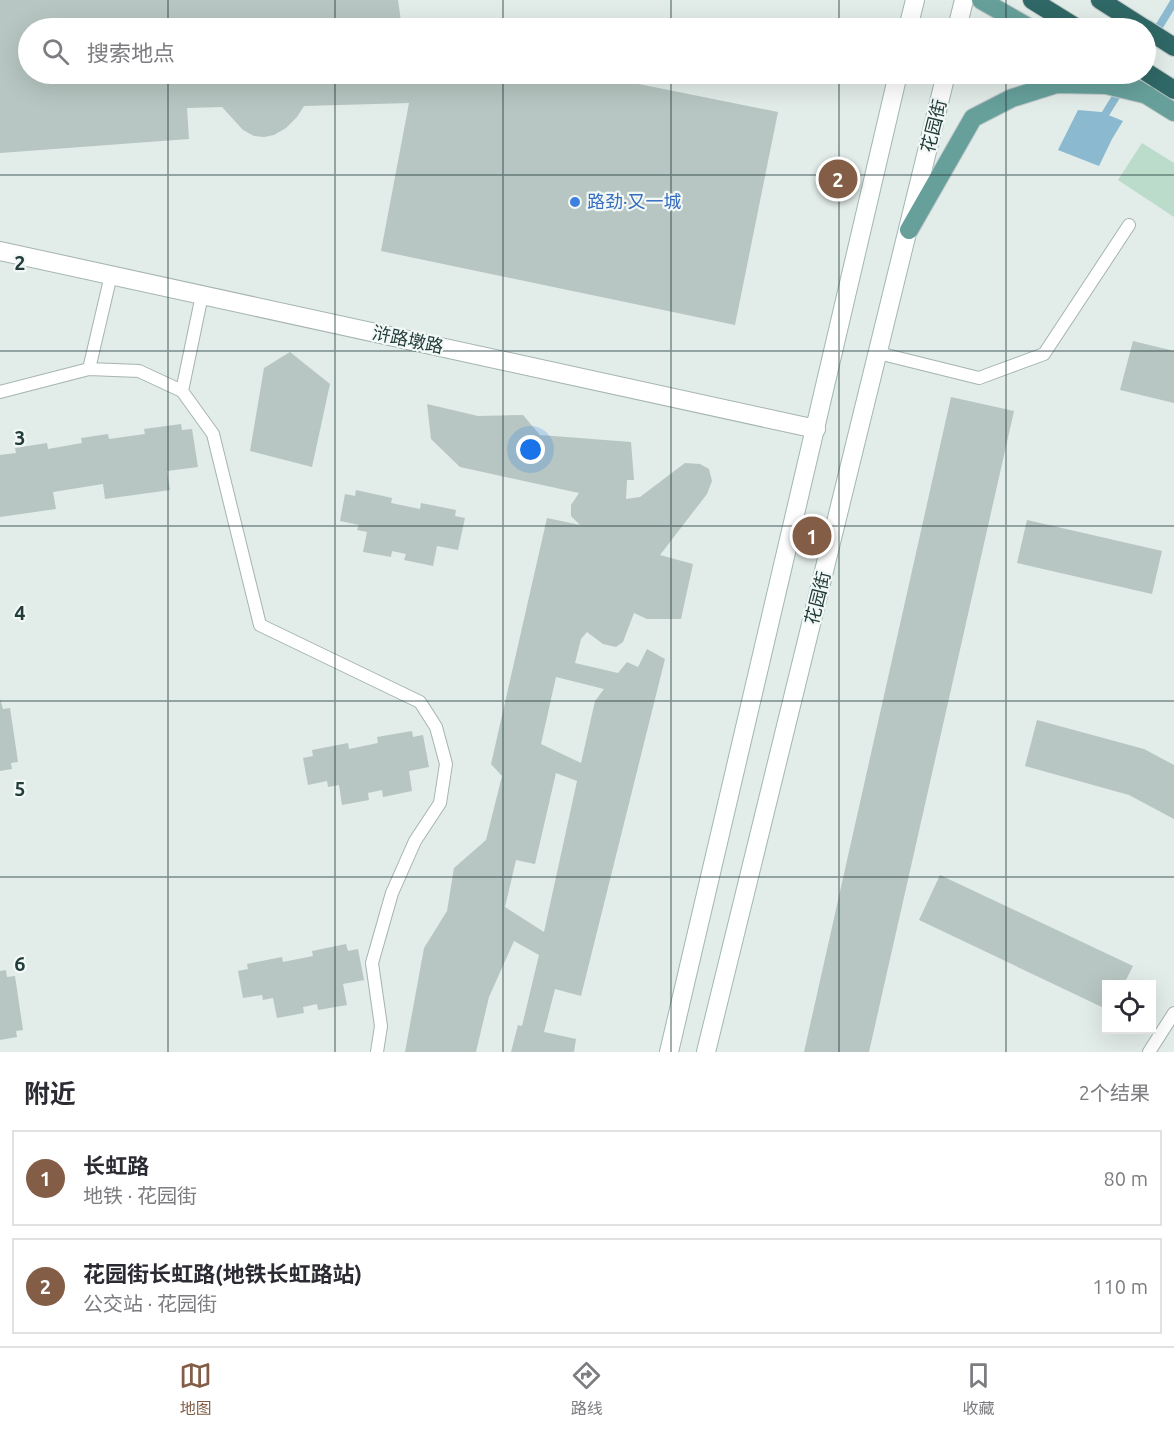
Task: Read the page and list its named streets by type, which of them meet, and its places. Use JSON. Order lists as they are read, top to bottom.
{
  "streets": {
    "main road": ["花园街", "浒路墩路"]
  },
  "places": ["路劲·又一城"],
  "page": {
    "search": "搜索地点",
    "pins": ["2", "1"],
    "heading": ["附近", "2个结果"],
    "list": [
      {
        "mark": "1",
        "name": "长虹路",
        "note": "地铁 · 花园街",
        "value": "80 m"
      },
      {
        "mark": "2",
        "name": "花园街长虹路(地铁长虹路站)",
        "note": "公交站 · 花园街",
        "value": "110 m"
      }
    ],
    "nav": ["地图", "路线", "收藏"]
  },
  "grid": {
    "rows": [
      "2",
      "3",
      "4",
      "5",
      "6"
    ]
  }
}
